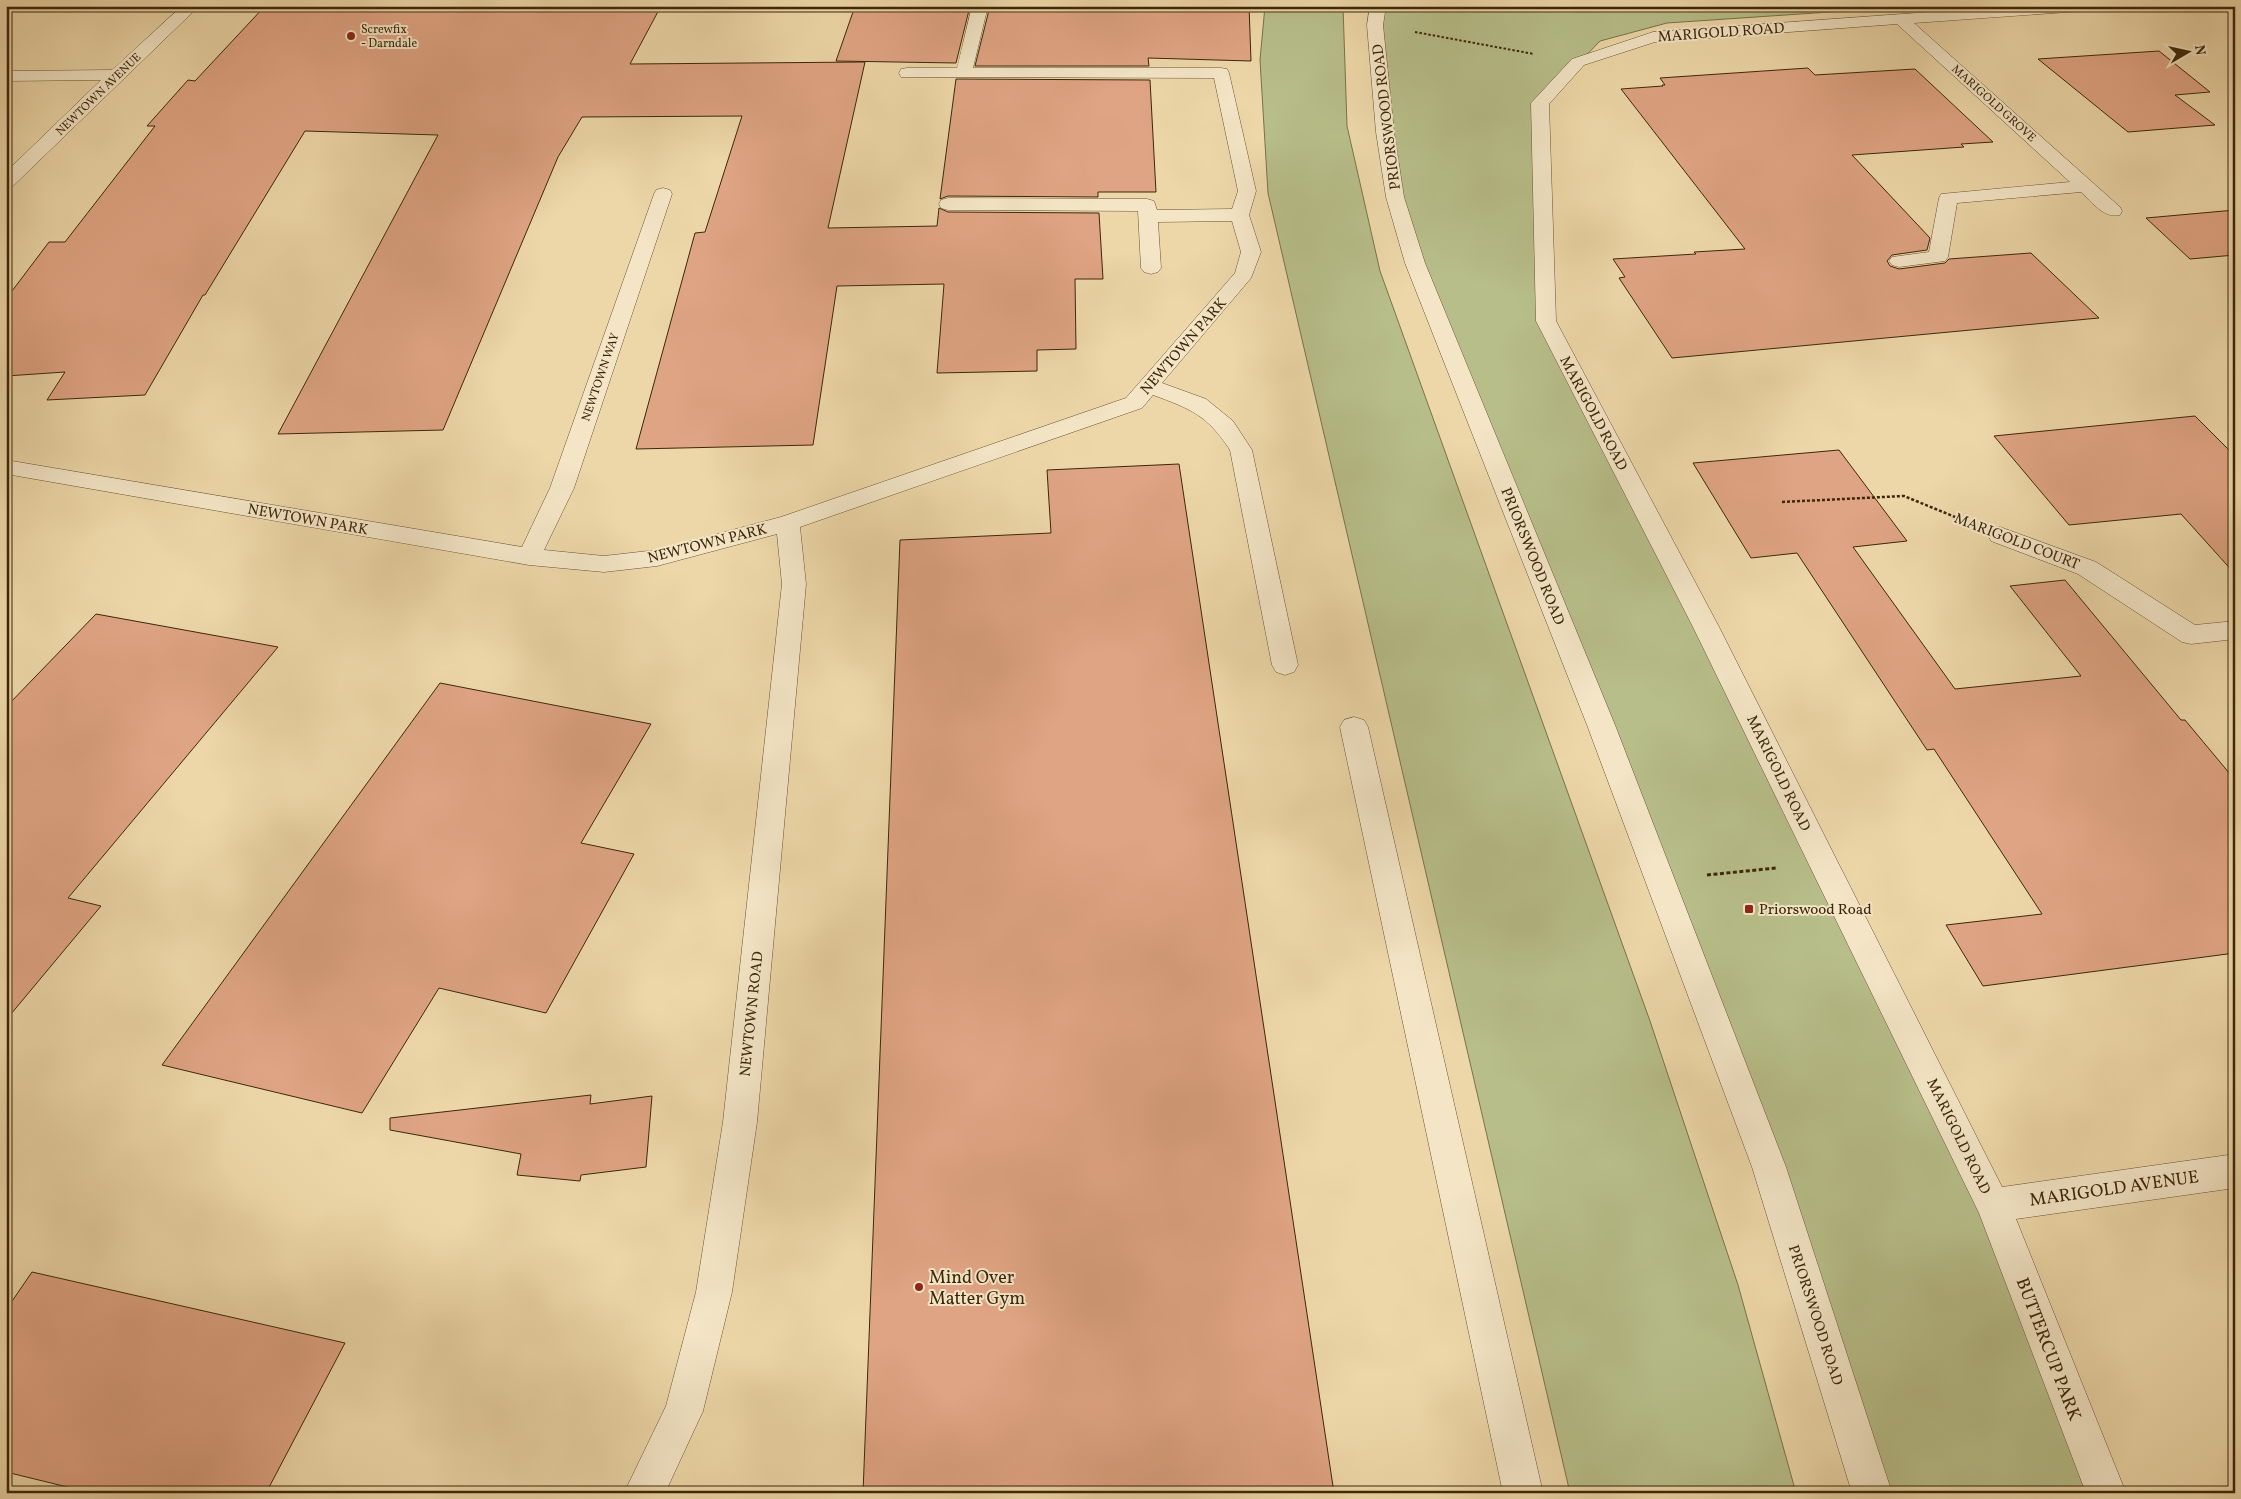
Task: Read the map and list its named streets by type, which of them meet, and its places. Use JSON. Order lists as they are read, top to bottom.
{
  "streets": {
    "street": [
      "MARIGOLD ROAD",
      "NEWTOWN AVENUE",
      "MARIGOLD GROVE",
      "PRIORSWOOD ROAD",
      "NEWTOWN PARK",
      "NEWTOWN WAY",
      "MARIGOLD COURT",
      "NEWTOWN ROAD",
      "MARIGOLD AVENUE",
      "BUTTERCUP PARK"
    ]
  },
  "crossings": [
    ["MARIGOLD ROAD", "MARIGOLD GROVE"],
    ["MARIGOLD ROAD", "MARIGOLD AVENUE"],
    ["MARIGOLD ROAD", "BUTTERCUP PARK"],
    ["NEWTOWN PARK", "NEWTOWN WAY"],
    ["NEWTOWN PARK", "NEWTOWN ROAD"],
    ["MARIGOLD AVENUE", "BUTTERCUP PARK"]
  ],
  "places": {
    "other": ["Screwfix - Darndale", "Mind Over Matter Gym"],
    "transit": ["Priorswood Road"]
  },
  "north": "right"
}
